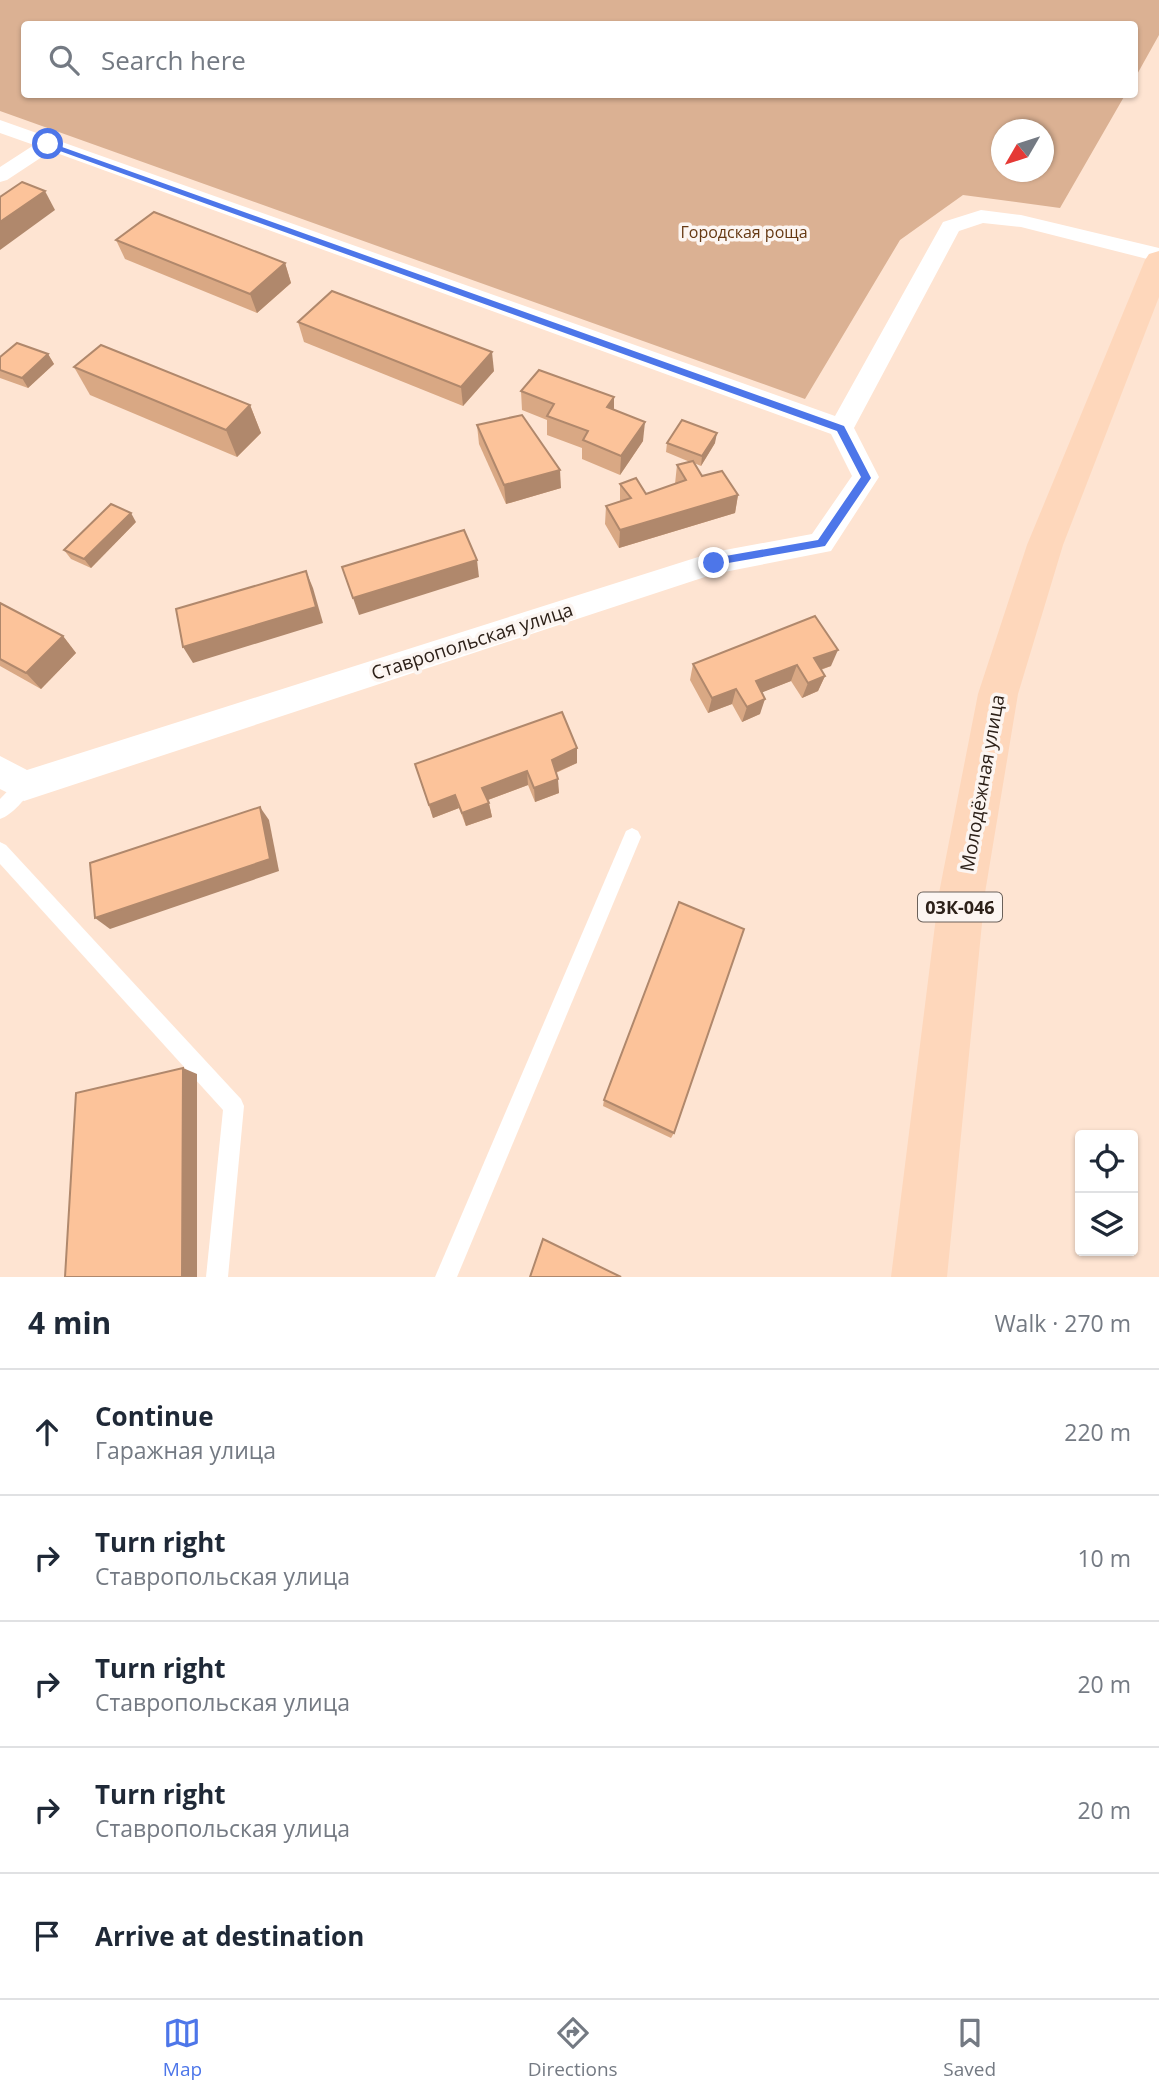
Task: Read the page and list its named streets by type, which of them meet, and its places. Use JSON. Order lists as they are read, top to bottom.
{
  "streets": {
    "main road": ["Молодёжная улица", "03К-046"],
    "street": ["Ставропольская улица"]
  },
  "parks": ["Городская роща"],
  "north": "bottom left",
  "page": {
    "search": "Search here",
    "heading": ["4 min", "Walk · 270 m"],
    "list": [
      ["Continue", "Гаражная улица", "220 m"],
      ["Turn right", "Ставропольская улица", "10 m"],
      ["Turn right", "Ставропольская улица", "20 m"],
      ["Turn right", "Ставропольская улица", "20 m"],
      "Arrive at destination"
    ],
    "nav": ["Map", "Directions", "Saved"]
  }
}
